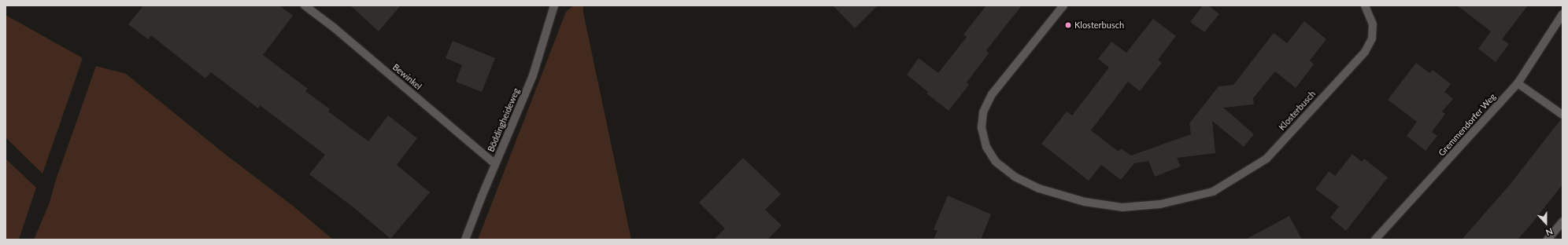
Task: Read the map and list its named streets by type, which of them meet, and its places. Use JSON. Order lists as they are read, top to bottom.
{
  "streets": {
    "street": [
      "Bewinkel",
      "Klosterbusch",
      "Böddingheideweg",
      "Gremmendorfer Weg"
    ]
  },
  "crossings": [
    ["Bewinkel", "Böddingheideweg"]
  ],
  "places": ["Klosterbusch"],
  "north": "bottom"
}
